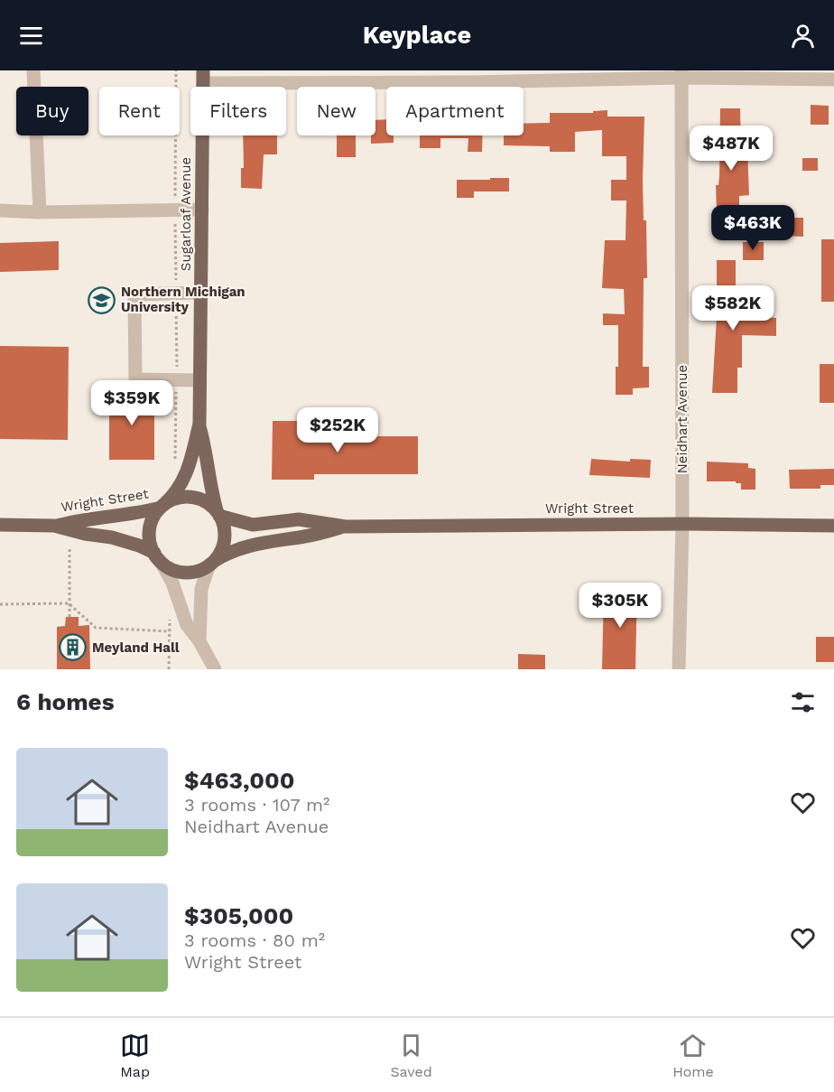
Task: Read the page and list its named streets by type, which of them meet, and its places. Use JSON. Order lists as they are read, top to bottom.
{
  "streets": {
    "main road": ["Sugarloaf Avenue", "Wright Street"],
    "street": ["Neidhart Avenue"]
  },
  "crossings": [
    ["Sugarloaf Avenue", "Wright Street"],
    ["Neidhart Avenue", "Wright Street"]
  ],
  "places": {
    "school or university": ["Northern Michigan University"],
    "building": ["Meyland Hall"]
  },
  "page": {
    "header": "Keyplace",
    "chip": [
      "Buy",
      "Rent",
      "Filters",
      "New",
      "Apartment"
    ],
    "price": [
      "$487K",
      "$463K",
      "$582K",
      "$359K",
      "$252K",
      "$305K"
    ],
    "heading": "6 homes",
    "list": [
      {
        "name": "$463,000",
        "note": "3 rooms · 107 m² · Neidhart Avenue"
      },
      {
        "name": "$305,000",
        "note": "3 rooms · 80 m² · Wright Street"
      }
    ],
    "tabs": ["Map", "Saved", "Home"]
  }
}
